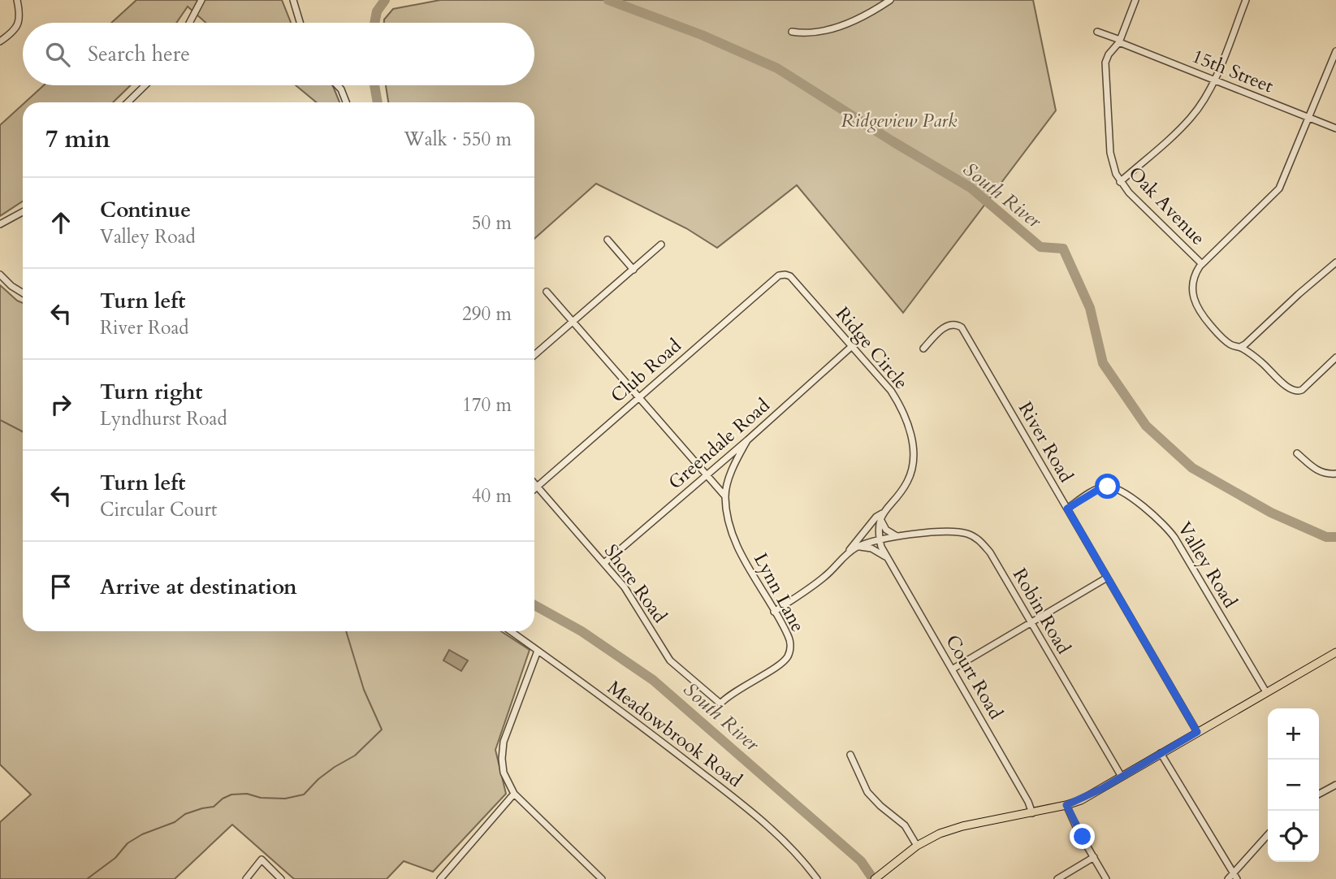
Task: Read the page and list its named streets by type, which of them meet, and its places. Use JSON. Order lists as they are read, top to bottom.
{
  "streets": {
    "street": [
      "15th Street",
      "Oak Avenue",
      "Ridge Circle",
      "Club Road",
      "River Road",
      "Greendale Road",
      "Valley Road",
      "Shore Road",
      "Lynn Lane",
      "Robin Road",
      "Court Road",
      "Meadowbrook Road"
    ]
  },
  "crossings": [
    ["15th Street", "Oak Avenue"],
    ["Ridge Circle", "Club Road"],
    ["Ridge Circle", "Greendale Road"],
    ["Ridge Circle", "Lynn Lane"],
    ["Ridge Circle", "Robin Road"],
    ["Ridge Circle", "Court Road"],
    ["Club Road", "Shore Road"],
    ["River Road", "Valley Road"],
    ["Greendale Road", "Shore Road"],
    ["Greendale Road", "Lynn Lane"],
    ["Shore Road", "Lynn Lane"],
    ["Robin Road", "Court Road"]
  ],
  "water": ["South River"],
  "parks": ["Ridgeview Park"],
  "page": {
    "search": "Search here",
    "heading": ["7 min", "Walk · 550 m"],
    "list": [
      ["Continue", "Valley Road", "50 m"],
      ["Turn left", "River Road", "290 m"],
      ["Turn right", "Lyndhurst Road", "170 m"],
      ["Turn left", "Circular Court", "40 m"],
      "Arrive at destination"
    ],
    "map_buttons": ["+", "−"]
  }
}
